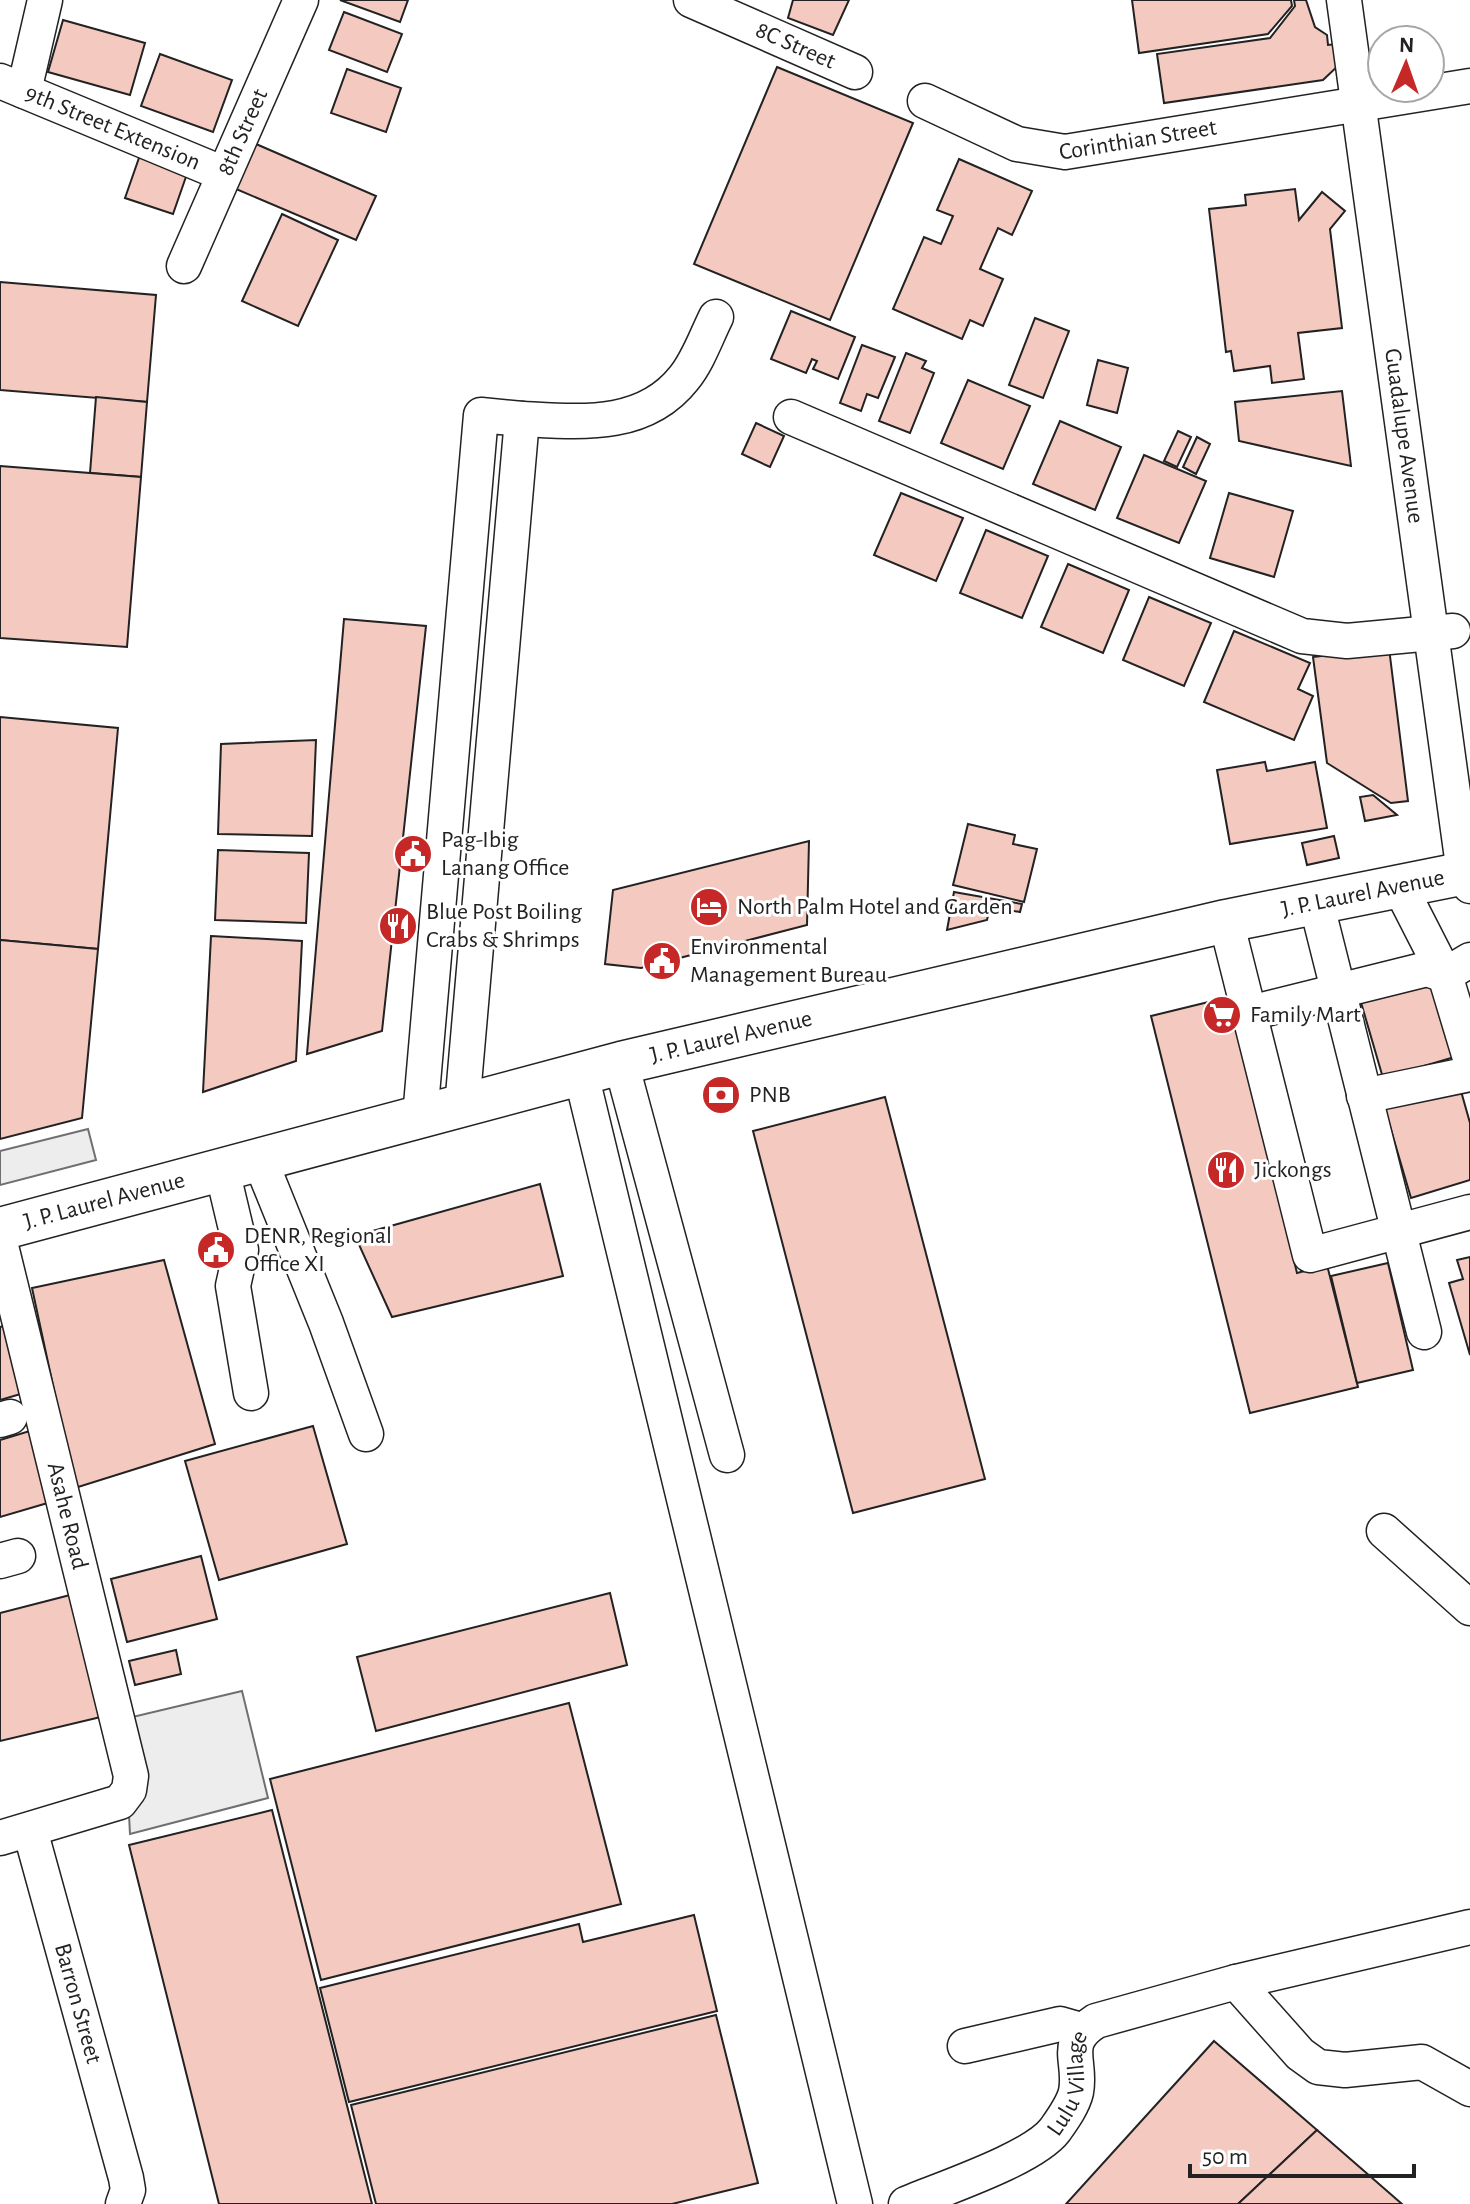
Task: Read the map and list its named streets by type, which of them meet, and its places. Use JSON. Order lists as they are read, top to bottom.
{
  "streets": {
    "main road": ["J. P. Laurel Avenue"],
    "street": [
      "8C Street",
      "9th Street Extension",
      "8th Street",
      "Corinthian Street",
      "Guadalupe Avenue",
      "Asahe Road",
      "Barron Street",
      "Lulu Village"
    ]
  },
  "crossings": [
    ["9th Street Extension", "8th Street"],
    ["Guadalupe Avenue", "J. P. Laurel Avenue"],
    ["Asahe Road", "Barron Street"]
  ],
  "places": {
    "public building": ["Pag-Ibig Lanang Office", "Environmental Management Bureau", "DENR, Regional Office XI"],
    "hotel": ["North Palm Hotel and Garden"],
    "restaurant": ["Blue Post Boiling Crabs & Shrimps", "Jickongs"],
    "supermarket": ["Family Mart"],
    "bank": ["PNB"]
  },
  "scale_bar": "50 m",
  "north": "top"
}
